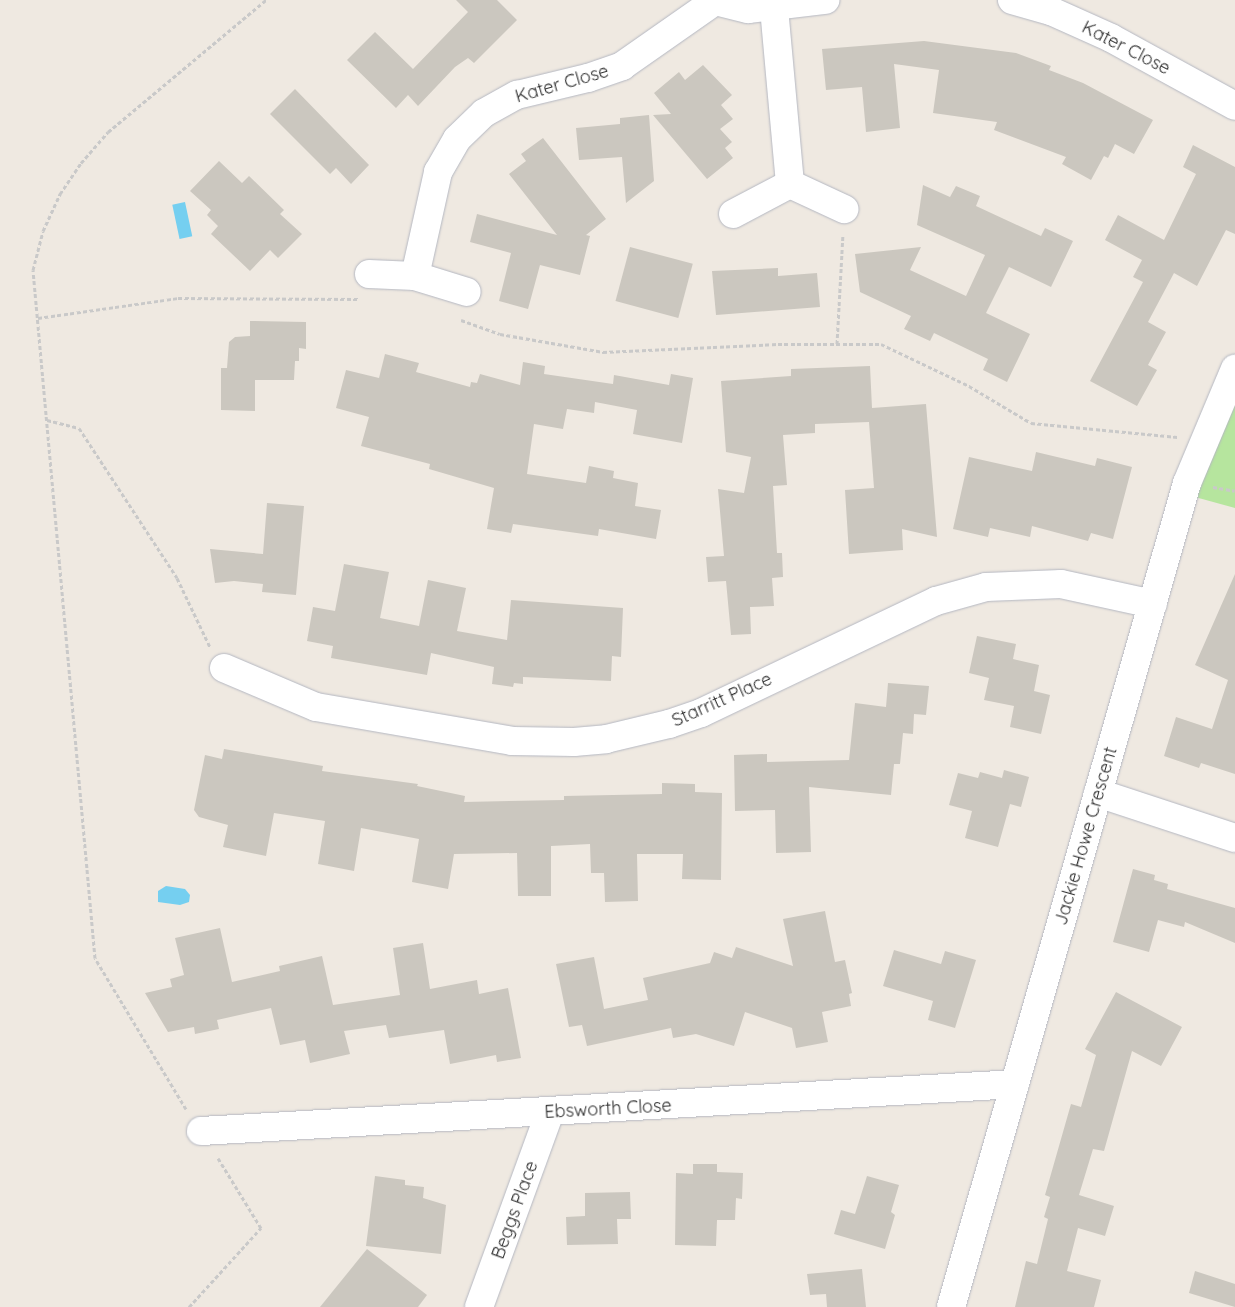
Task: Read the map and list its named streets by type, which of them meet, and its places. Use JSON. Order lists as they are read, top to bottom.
{
  "streets": {
    "street": [
      "Kater Close",
      "Starritt Place",
      "Jackie Howe Crescent",
      "Ebsworth Close",
      "Beggs Place"
    ]
  },
  "crossings": [
    ["Starritt Place", "Jackie Howe Crescent"],
    ["Jackie Howe Crescent", "Ebsworth Close"],
    ["Ebsworth Close", "Beggs Place"]
  ]
}
